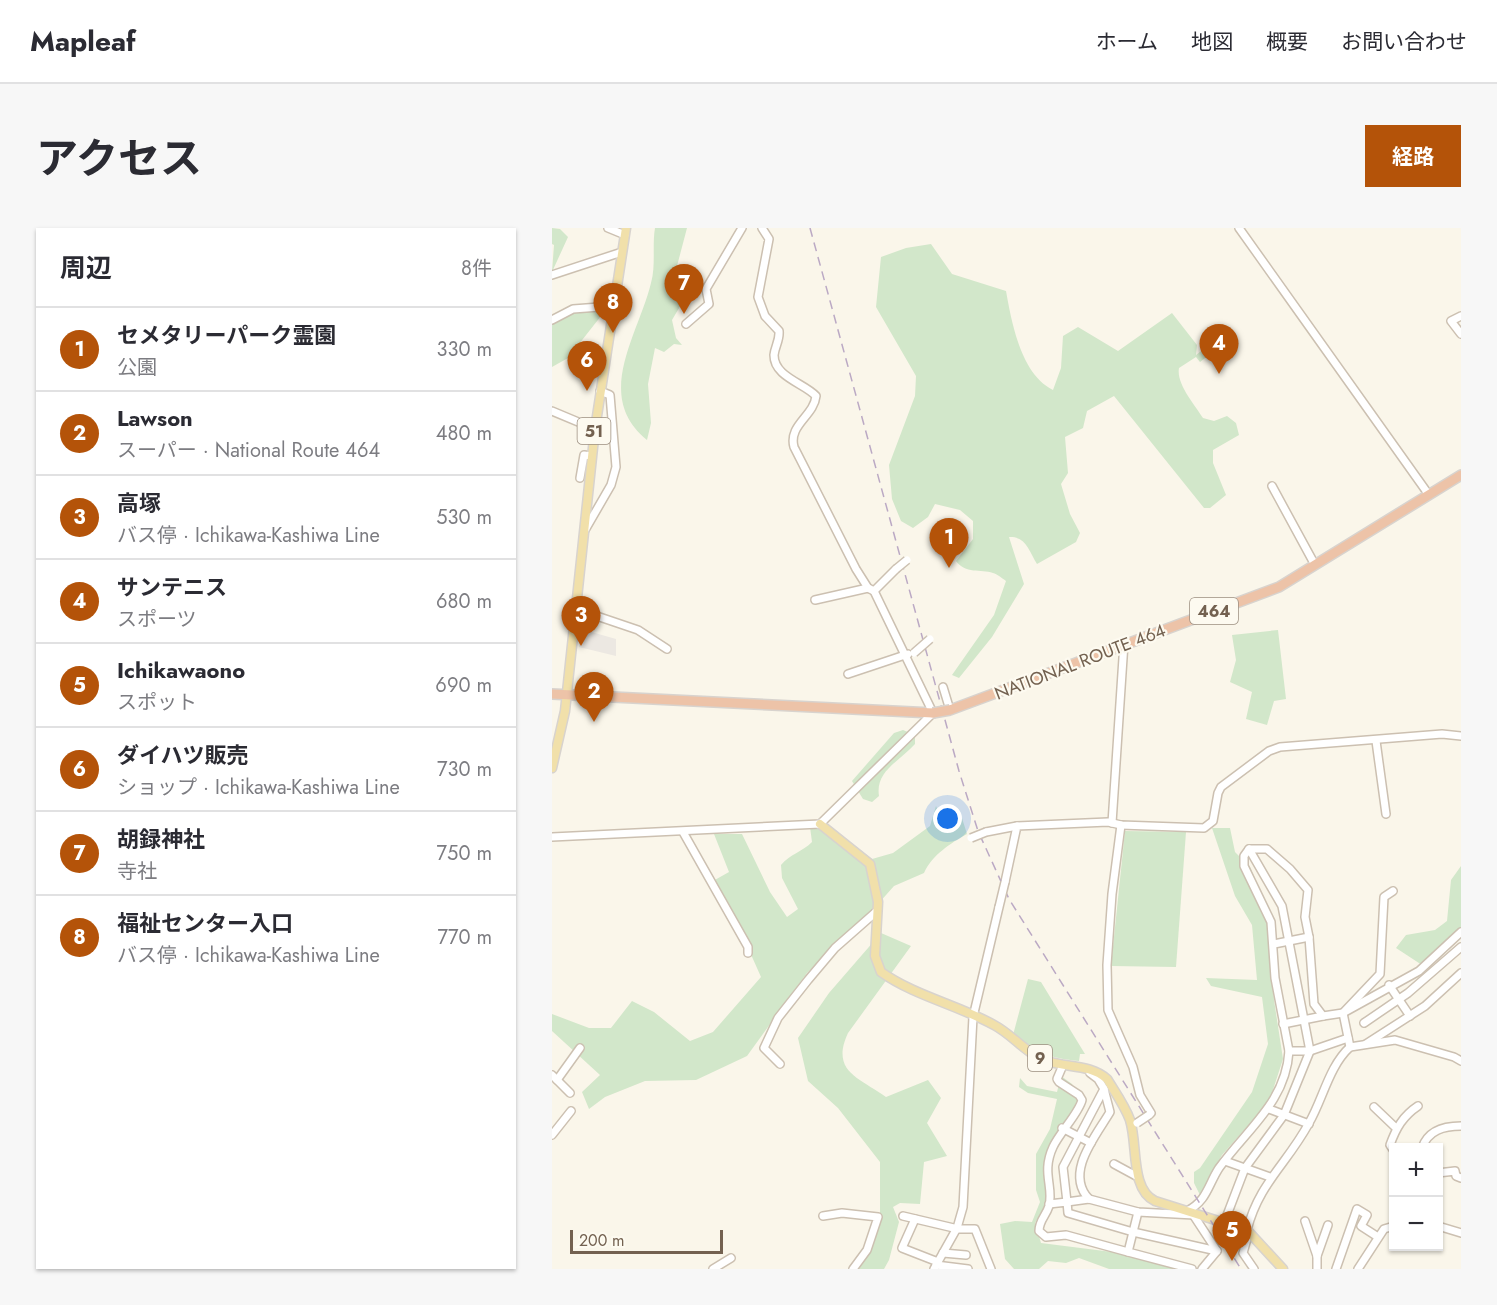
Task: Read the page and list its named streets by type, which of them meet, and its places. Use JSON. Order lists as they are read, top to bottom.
{
  "streets": {
    "highway": ["464", "NATIONAL ROUTE 464"],
    "main road": ["51", "9"]
  },
  "crossings": [
    ["51", "464"],
    ["464", "NATIONAL ROUTE 464"]
  ],
  "scale_bar": "200 m",
  "page": {
    "header": "Mapleaf",
    "nav": [
      "ホーム",
      "地図",
      "概要",
      "お問い合わせ"
    ],
    "title": "アクセス",
    "buttons": "経路",
    "heading": ["周辺", "8件"],
    "pins": [
      "7",
      "8",
      "4",
      "6",
      "1",
      "3",
      "2",
      "5"
    ],
    "list": [
      {
        "mark": "1",
        "name": "セメタリーパーク霊園",
        "note": "公園",
        "value": "330 m"
      },
      {
        "mark": "2",
        "name": "Lawson",
        "note": "スーパー · National Route 464",
        "value": "480 m"
      },
      {
        "mark": "3",
        "name": "高塚",
        "note": "バス停 · Ichikawa-Kashiwa Line",
        "value": "530 m"
      },
      {
        "mark": "4",
        "name": "サンテニス",
        "note": "スポーツ",
        "value": "680 m"
      },
      {
        "mark": "5",
        "name": "Ichikawaono",
        "note": "スポット",
        "value": "690 m"
      },
      {
        "mark": "6",
        "name": "ダイハツ販売",
        "note": "ショップ · Ichikawa-Kashiwa Line",
        "value": "730 m"
      },
      {
        "mark": "7",
        "name": "胡録神社",
        "note": "寺社",
        "value": "750 m"
      },
      {
        "mark": "8",
        "name": "福祉センター入口",
        "note": "バス停 · Ichikawa-Kashiwa Line",
        "value": "770 m"
      }
    ],
    "map_buttons": ["+", "−"],
    "scale": "200 m"
  }
}
